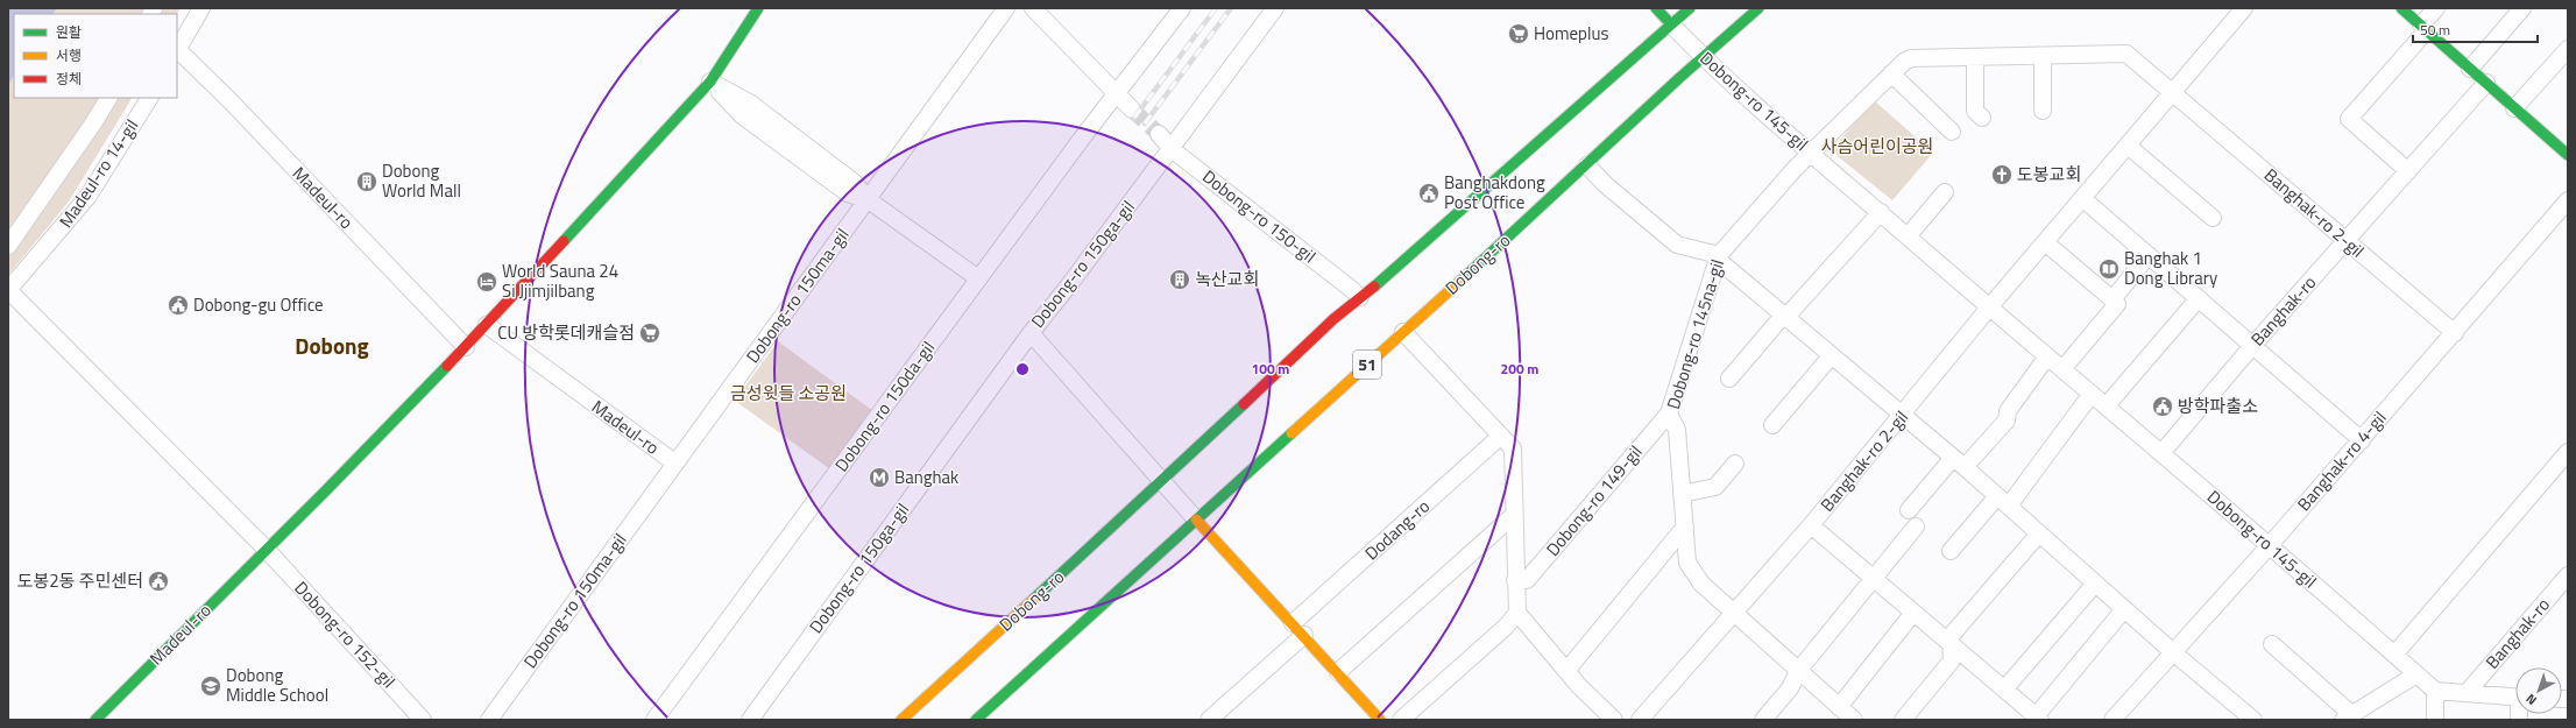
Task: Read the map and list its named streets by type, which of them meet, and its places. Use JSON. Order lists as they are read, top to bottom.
{
  "streets": {
    "main road": ["Madeul-ro", "Dobong-ro", "51"],
    "street": [
      "Dobong-ro 145-gil",
      "Madeul-ro 14-gil",
      "Banghak-ro 2-gil",
      "Dobong-ro 150-gil",
      "Dobong-ro 150ga-gil",
      "Dobong-ro 150ma-gil",
      "Banghak-ro",
      "Dobong-ro 145na-gil",
      "Dobong-ro 150da-gil",
      "Banghak-ro 4-gil",
      "Dobong-ro 149-gil",
      "Dodang-ro",
      "Dobong-ro 152-gil"
    ]
  },
  "crossings": [
    ["Dobong-ro 145-gil", "Banghak-ro 2-gil"],
    ["Dobong-ro 145-gil", "Dobong-ro"],
    ["Dobong-ro 145-gil", "Banghak-ro"],
    ["Dobong-ro 145-gil", "Dobong-ro 145na-gil"],
    ["Dobong-ro 145-gil", "Banghak-ro 4-gil"],
    ["Madeul-ro", "Dobong-ro 150ma-gil"],
    ["Madeul-ro", "Dobong-ro 152-gil"],
    ["Banghak-ro 2-gil", "Banghak-ro"],
    ["Banghak-ro 2-gil", "Dobong-ro 145na-gil"],
    ["Banghak-ro 2-gil", "Banghak-ro 4-gil"],
    ["Dobong-ro 150-gil", "Dobong-ro 150ga-gil"],
    ["Dobong-ro 150-gil", "Dobong-ro"],
    ["Dobong-ro 145na-gil", "Dobong-ro 149-gil"]
  ],
  "districts": ["Dobong"],
  "parks": ["사슴어린이공원", "금성윗들 소공원"],
  "places": {
    "supermarket": ["Homeplus", "CU 방학롯데캐슬점"],
    "church": ["도봉교회"],
    "building": ["Dobong World Mall", "녹산교회"],
    "public building": [
      "Banghakdong Post Office",
      "Dobong-gu Office",
      "방학파출소",
      "도봉2동 주민센터"
    ],
    "library": ["Banghak 1 Dong Library"],
    "hotel": ["World Sauna 24 Si Jjimjilbang"],
    "metro station": ["Banghak"],
    "school or university": ["Dobong Middle School"]
  },
  "legend": ["원활", "서행", "정체"],
  "scale_bar": "50 m",
  "north": "bottom left",
  "rings": ["100 m", "200 m"]
}
